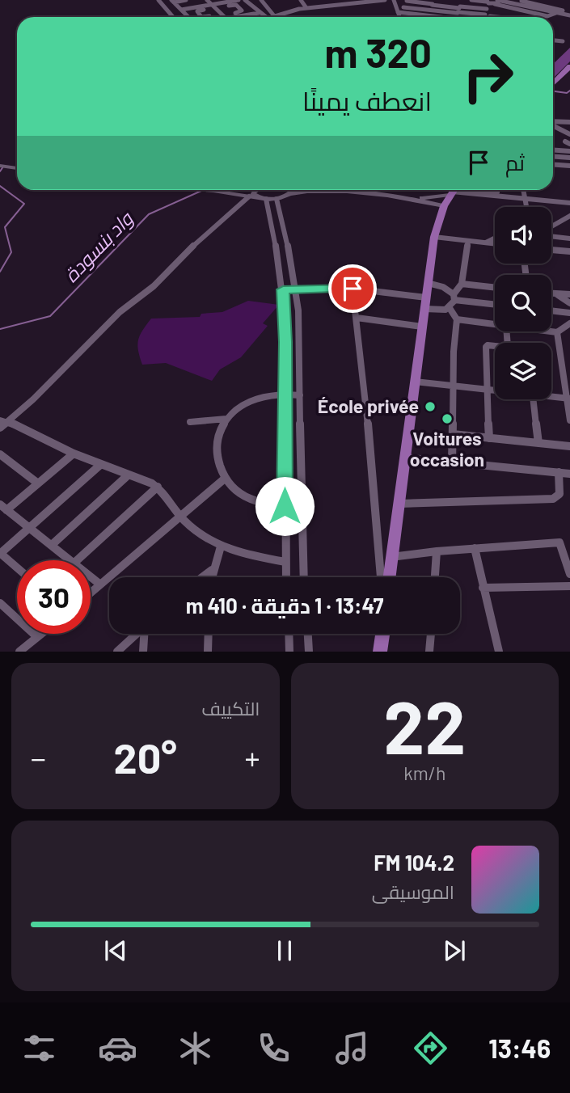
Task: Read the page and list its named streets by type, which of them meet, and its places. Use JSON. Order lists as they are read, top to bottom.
{
  "water": ["واد بنسودة"],
  "places": ["École privée", "Voitures occasion"],
  "page": {
    "turn": ["320 m", "انعطف يمينًا"],
    "then": "ثم",
    "limit": "30",
    "trip": "13:47 · 1 دقيقة · 410 m",
    "tile": [
      ["22", "km/h"],
      "التكييف"
    ],
    "heat": ["−", "20°", "+"],
    "song": ["104.2 FM", "الموسيقى"],
    "tabs": "13:46"
  }
}
